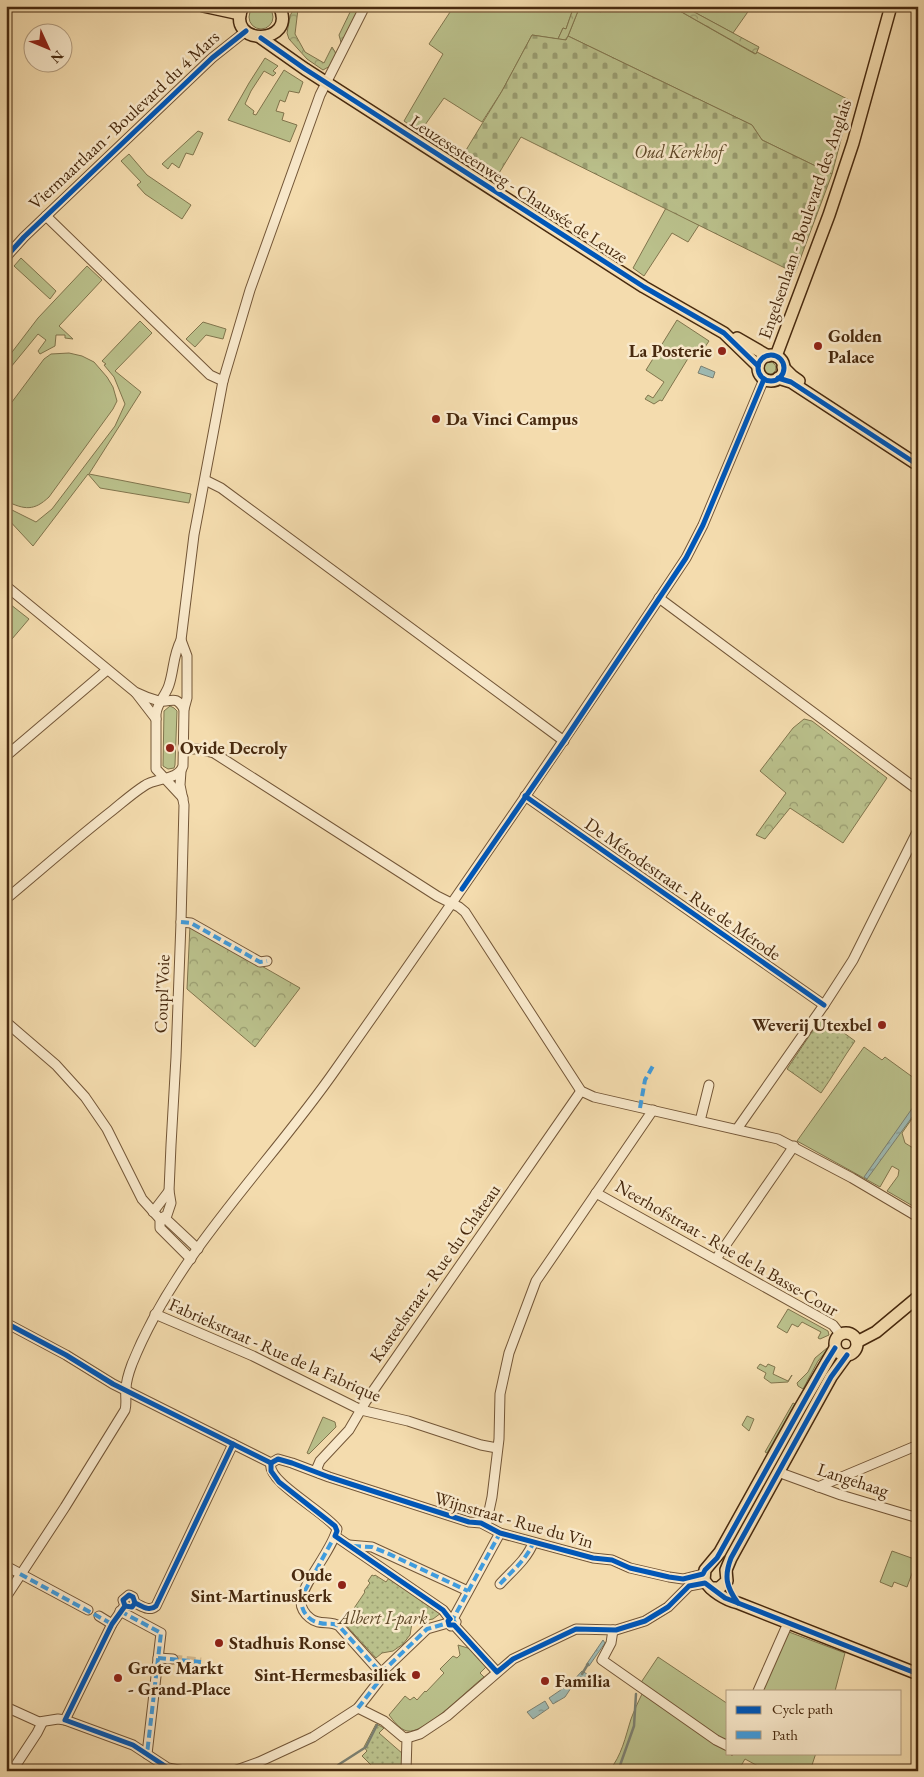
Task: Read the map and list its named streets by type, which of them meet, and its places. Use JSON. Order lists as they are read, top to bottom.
{
  "streets": {
    "main road": ["Leuzesesteenweg - Chaussée de Leuze", "Engelsenlaan - Boulevard des Anglais"],
    "street": [
      "Viermaartlaan - Boulevard du 4 Mars",
      "De Mérodestraat - Rue de Mérode",
      "Coupl'Voie",
      "Neerhofstraat - Rue de la Basse-Cour",
      "Kasteelstraat - Rue du Château",
      "Fabriekstraat - Rue de la Fabrique",
      "Langehaag",
      "Wijnstraat - Rue du Vin"
    ]
  },
  "crossings": [
    ["Viermaartlaan - Boulevard du 4 Mars", "Leuzesesteenweg - Chaussée de Leuze"],
    ["Leuzesesteenweg - Chaussée de Leuze", "Engelsenlaan - Boulevard des Anglais"],
    ["Kasteelstraat - Rue du Château", "Fabriekstraat - Rue de la Fabrique"],
    ["Kasteelstraat - Rue du Château", "Wijnstraat - Rue du Vin"]
  ],
  "parks": ["Oud Kerkhof", "Albert I-park"],
  "places": [
    "Golden Palace",
    "La Posterie",
    "Da Vinci Campus",
    "Ovide Decroly",
    "Weverij Utexbel",
    "Oude Sint-Martinuskerk",
    "Stadhuis Ronse",
    "Sint-Hermesbasiliek",
    "Grote Markt - Grand-Place",
    "Familia"
  ],
  "legend": ["Cycle path", "Path"],
  "north": "bottom right"
}
